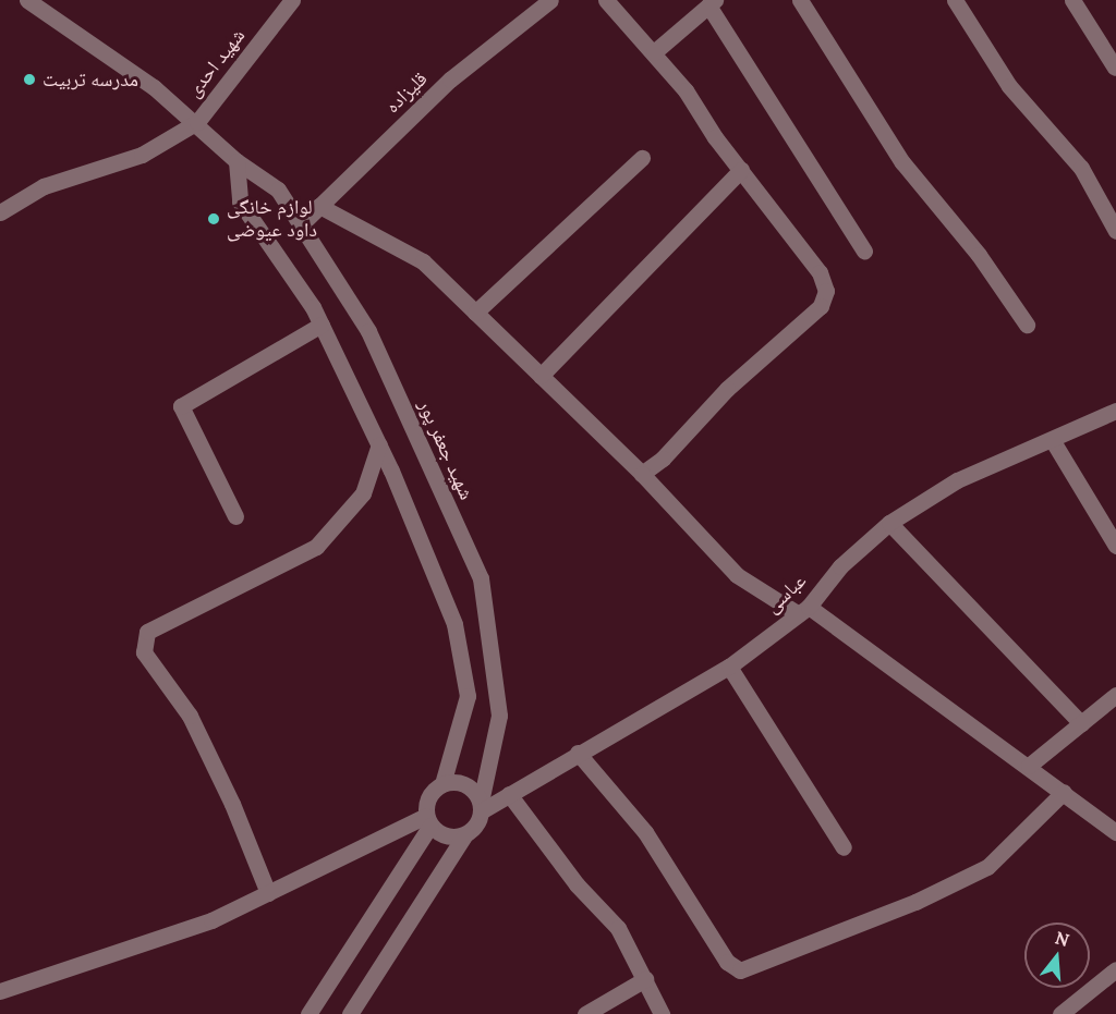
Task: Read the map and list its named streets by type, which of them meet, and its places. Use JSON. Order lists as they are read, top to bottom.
{
  "streets": {
    "street": [
      "شهید احدی",
      "قلیزاده",
      "شهید جعفر پور",
      "عباسی"
    ]
  },
  "crossings": [
    ["شهید احدی", "شهید جعفر پور"],
    ["قلیزاده", "شهید جعفر پور"],
    ["شهید جعفر پور", "عباسی"]
  ],
  "places": ["مدرسه تربیت", "لوازم خانگی داود عیوضی"],
  "north": "top"
}
